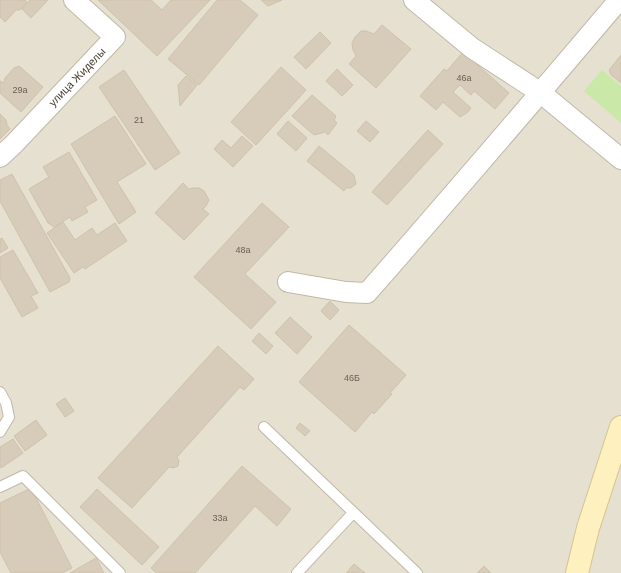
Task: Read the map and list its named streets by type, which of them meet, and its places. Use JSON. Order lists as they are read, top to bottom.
{
  "streets": {
    "street": ["улица Жиделы"]
  },
  "house_numbers": [
    "46а",
    "29а",
    "21",
    "48а",
    "46Б",
    "33а"
  ]
}
